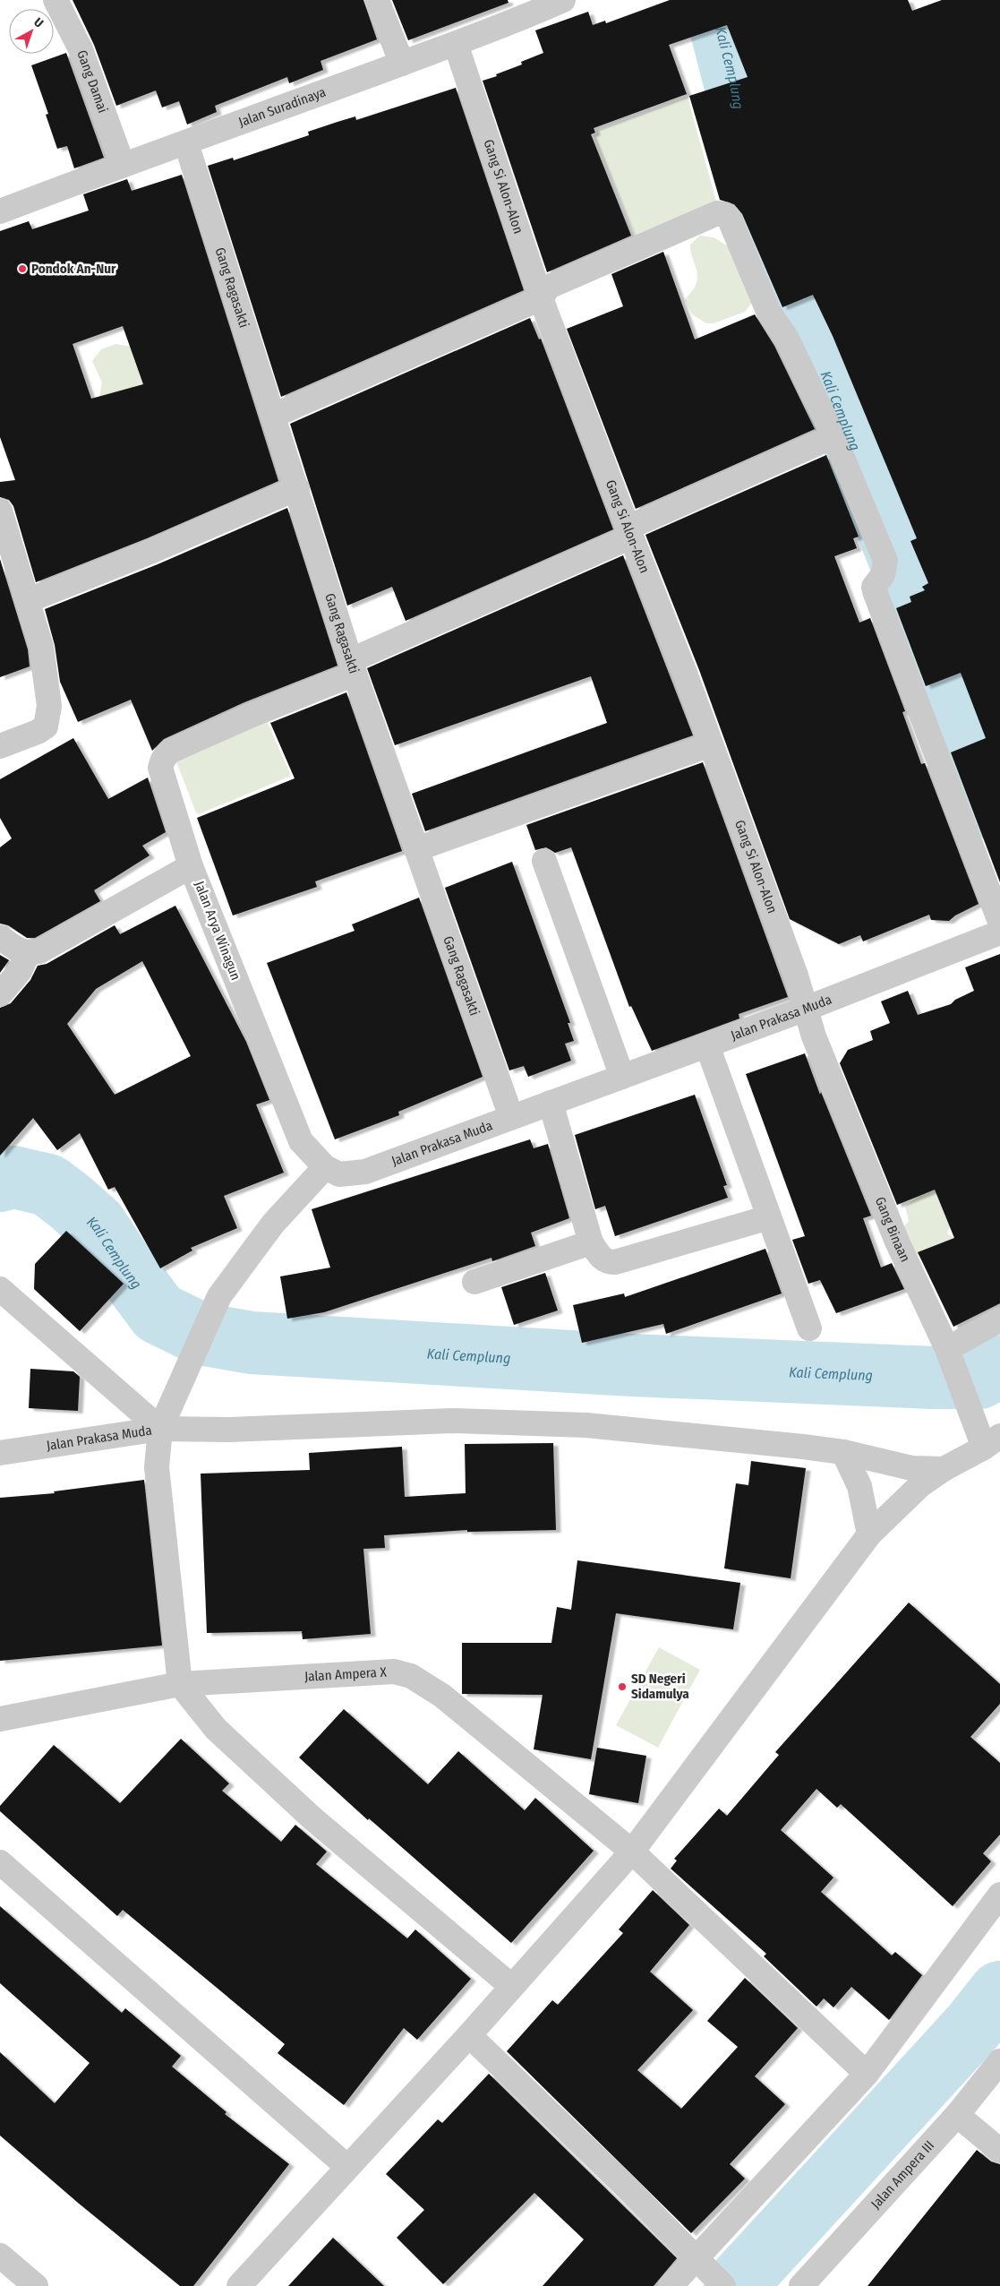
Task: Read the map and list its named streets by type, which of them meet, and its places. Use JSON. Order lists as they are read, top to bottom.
{
  "streets": {
    "street": [
      "Gang Damai",
      "Jalan Suradinaya",
      "Gang Si Alon-Alon",
      "Gang Ragasakti",
      "Jalan Arya Winagun",
      "Jalan Prakasa Muda",
      "Gang Binaan",
      "Jalan Ampera X",
      "Jalan Ampera III"
    ]
  },
  "crossings": [
    ["Gang Damai", "Jalan Suradinaya"],
    ["Jalan Suradinaya", "Gang Si Alon-Alon"],
    ["Jalan Suradinaya", "Gang Ragasakti"],
    ["Gang Si Alon-Alon", "Jalan Prakasa Muda"],
    ["Gang Si Alon-Alon", "Gang Binaan"],
    ["Gang Ragasakti", "Jalan Prakasa Muda"],
    ["Jalan Arya Winagun", "Jalan Prakasa Muda"],
    ["Jalan Prakasa Muda", "Gang Binaan"]
  ],
  "water": ["Kali Cemplung"],
  "places": ["Pondok An-Nur", "SD Negeri Sidamulya"],
  "north": "top right"
}
